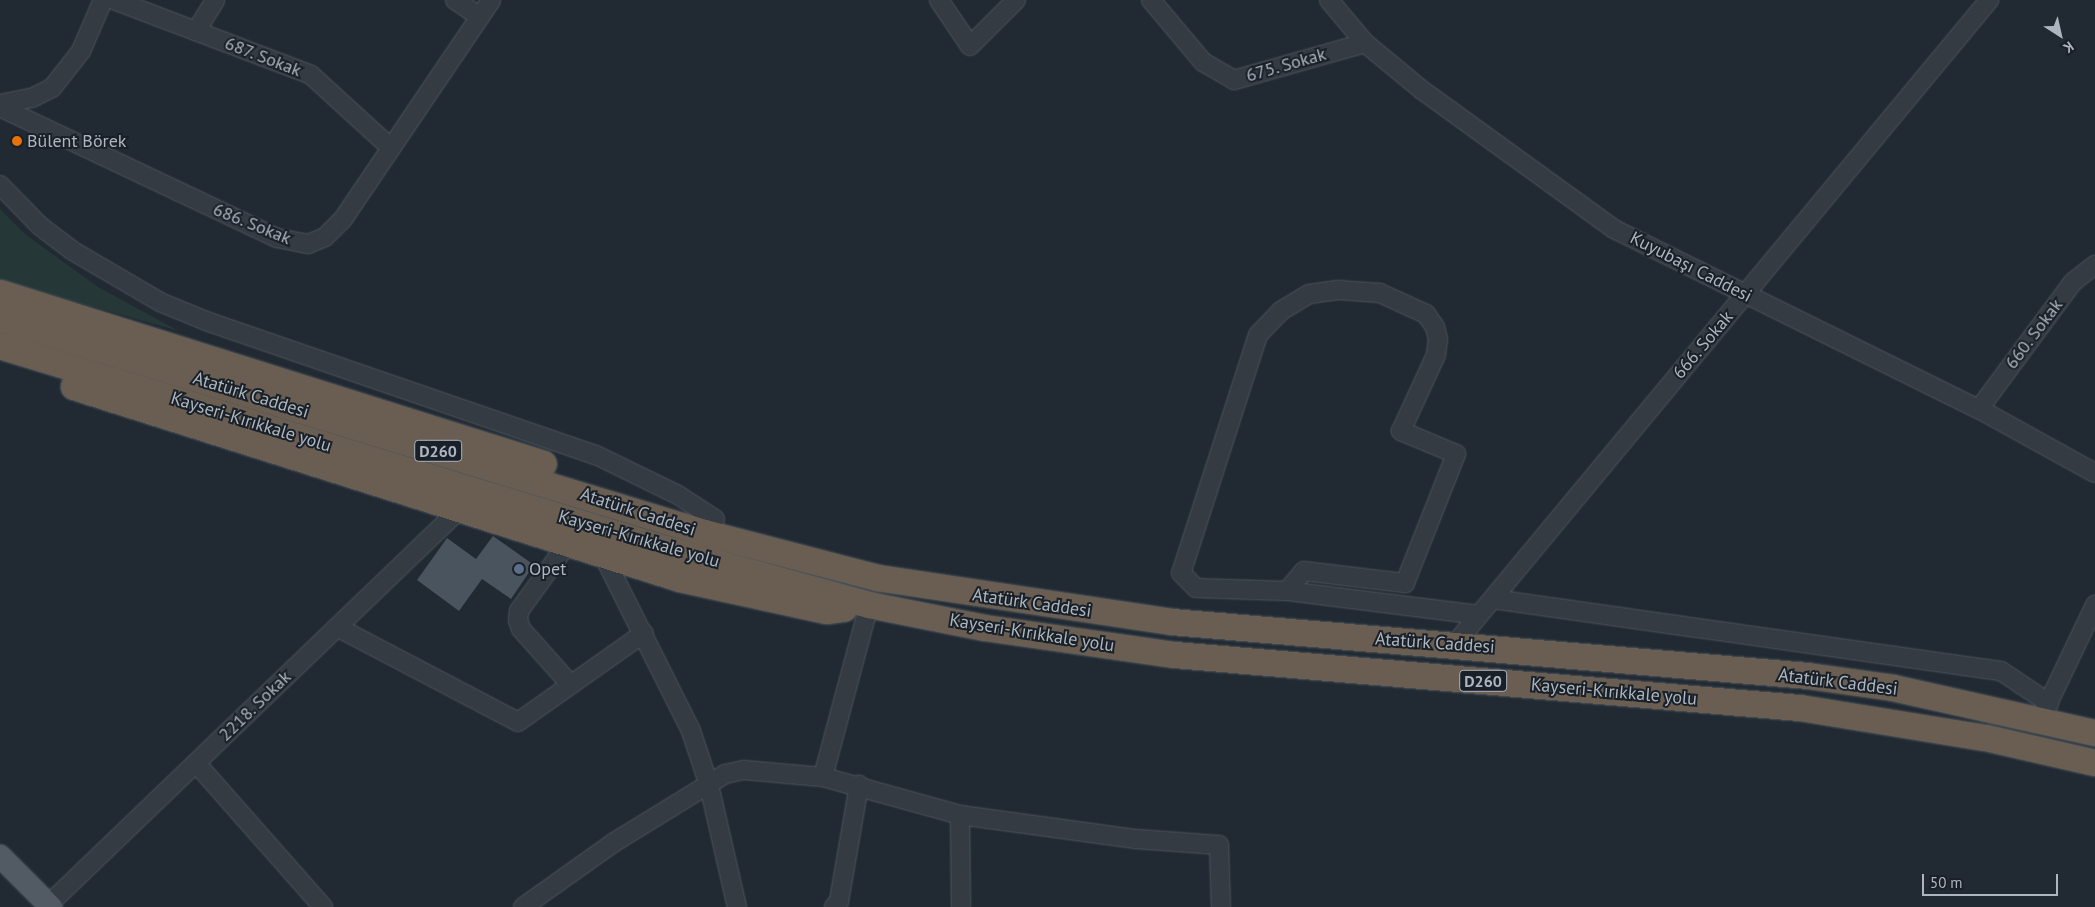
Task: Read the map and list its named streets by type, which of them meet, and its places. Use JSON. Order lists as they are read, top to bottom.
{
  "streets": {
    "highway": ["Atatürk Caddesi", "Kayseri-Kırıkkale yolu", "D260"],
    "street": [
      "687. Sokak",
      "675. Sokak",
      "686. Sokak",
      "Kuyubaşı Caddesi",
      "660. Sokak",
      "666. Sokak",
      "2218. Sokak"
    ]
  },
  "crossings": [
    ["687. Sokak", "686. Sokak"],
    ["675. Sokak", "Kuyubaşı Caddesi"],
    ["Kuyubaşı Caddesi", "660. Sokak"],
    ["Kuyubaşı Caddesi", "666. Sokak"],
    ["666. Sokak", "Atatürk Caddesi"]
  ],
  "places": ["Bülent Börek", "Opet"],
  "scale_bar": "50 m",
  "north": "bottom right"
}
